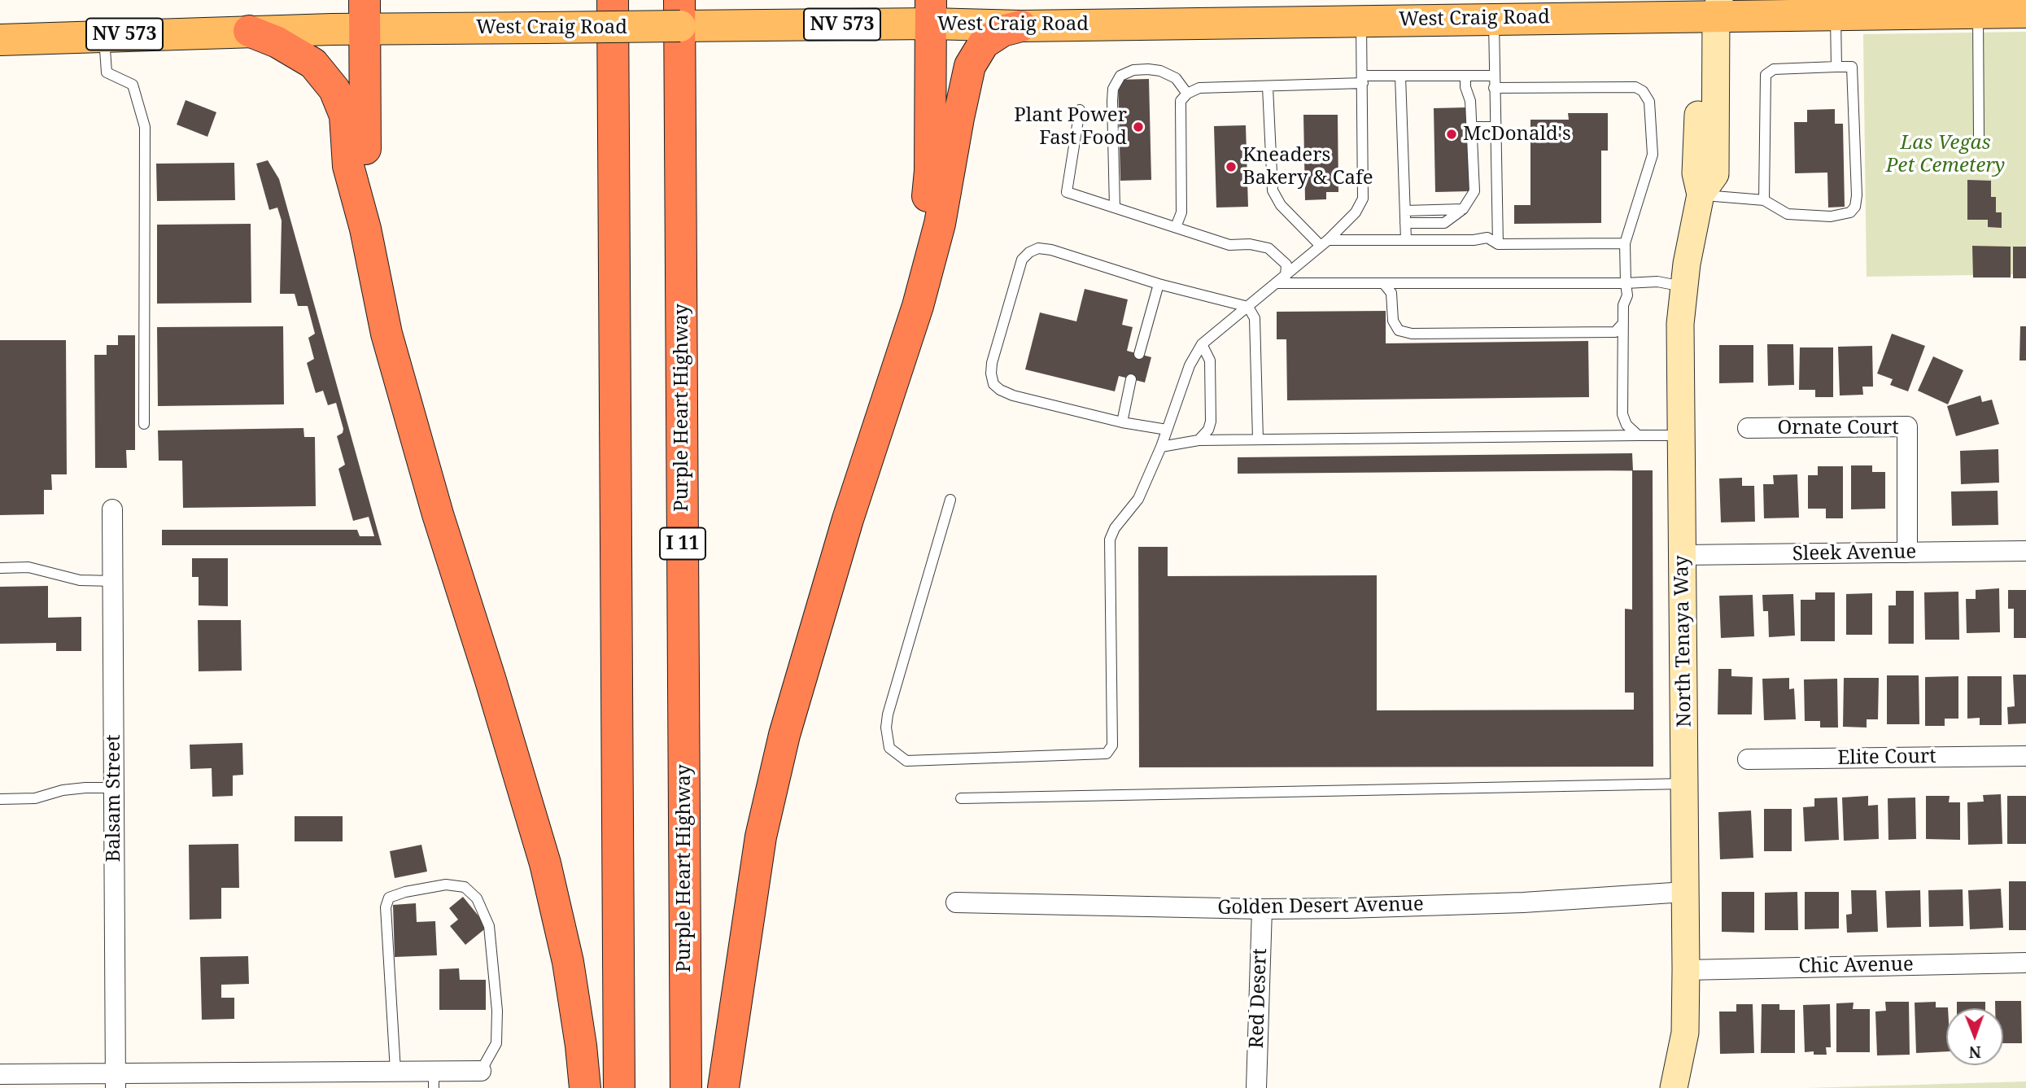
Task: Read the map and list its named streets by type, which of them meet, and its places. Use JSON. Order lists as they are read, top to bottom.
{
  "streets": {
    "highway": ["Purple Heart Highway", "I 11"],
    "main road": ["West Craig Road", "NV 573", "North Tenaya Way"],
    "street": [
      "Ornate Court",
      "Sleek Avenue",
      "Elite Court",
      "Balsam Street",
      "Golden Desert Avenue",
      "Chic Avenue",
      "Red Desert"
    ]
  },
  "crossings": [
    ["West Craig Road", "North Tenaya Way"],
    ["Ornate Court", "Sleek Avenue"],
    ["Sleek Avenue", "North Tenaya Way"],
    ["North Tenaya Way", "Golden Desert Avenue"],
    ["North Tenaya Way", "Chic Avenue"],
    ["Golden Desert Avenue", "Red Desert"]
  ],
  "parks": ["Las Vegas Pet Cemetery"],
  "places": ["Plant Power Fast Food", "McDonald's", "Kneaders Bakery & Cafe"],
  "north": "bottom"
}
